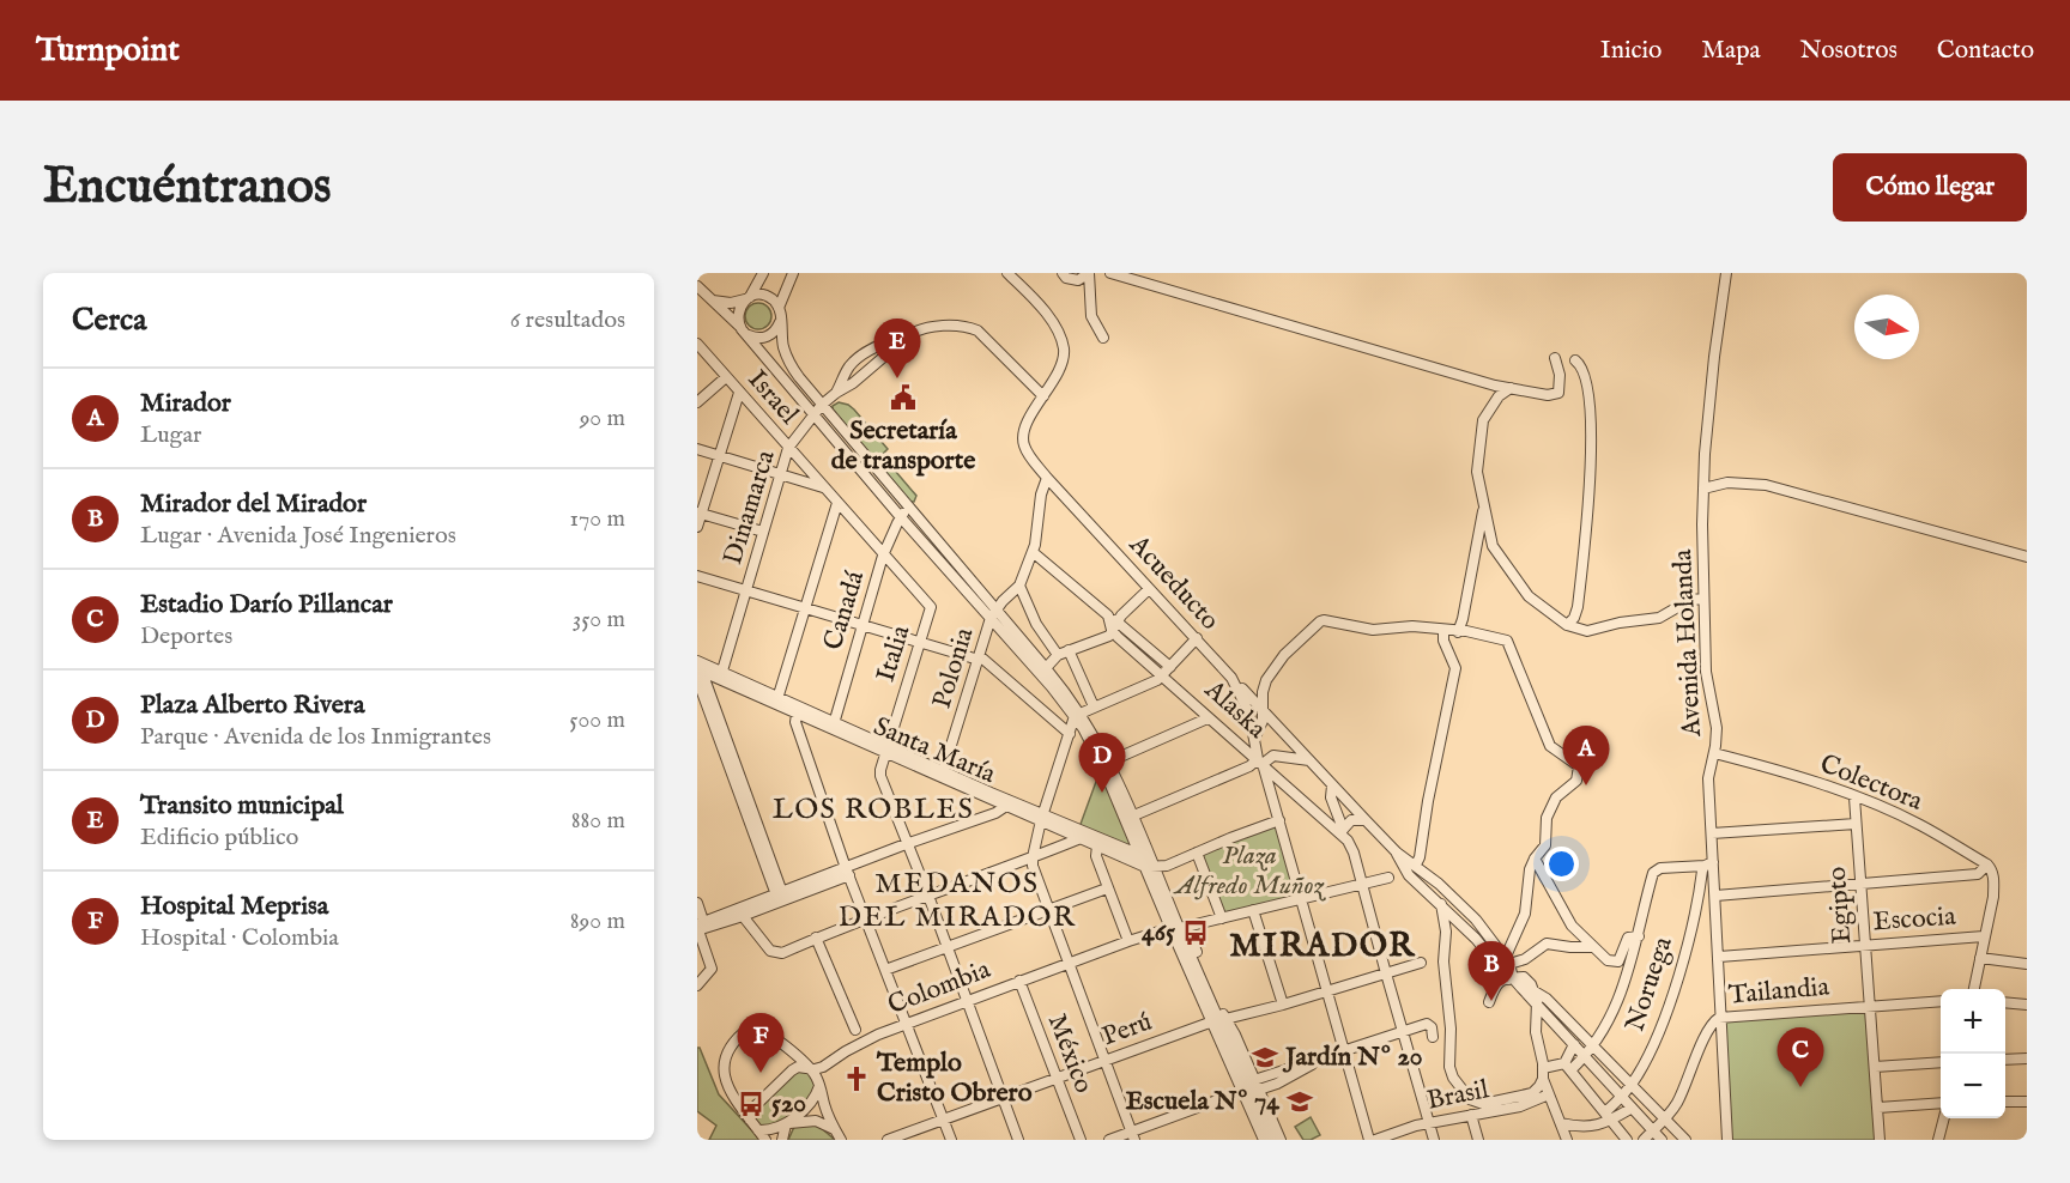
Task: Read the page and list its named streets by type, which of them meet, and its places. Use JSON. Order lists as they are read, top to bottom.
{
  "streets": {
    "street": [
      "Israel",
      "Dinamarca",
      "Acueducto",
      "Canadá",
      "Avenida Holanda",
      "Italia",
      "Polonia",
      "Alaska",
      "Santa María",
      "Colectora",
      "Egipto",
      "Escocia",
      "Noruega",
      "Colombia",
      "Tailandia",
      "Perú",
      "México",
      "Brasil"
    ]
  },
  "crossings": [
    ["Israel", "Dinamarca"],
    ["Israel", "Canadá"],
    ["Israel", "Italia"],
    ["Dinamarca", "Santa María"],
    ["Acueducto", "Alaska"],
    ["Acueducto", "Colombia"],
    ["Acueducto", "Perú"],
    ["Canadá", "Santa María"],
    ["Avenida Holanda", "Colectora"],
    ["Avenida Holanda", "Escocia"],
    ["Avenida Holanda", "Noruega"],
    ["Avenida Holanda", "Tailandia"],
    ["Italia", "Santa María"],
    ["Italia", "Colombia"],
    ["Italia", "Perú"],
    ["Polonia", "Santa María"],
    ["Colectora", "Egipto"],
    ["Egipto", "Escocia"],
    ["Egipto", "Tailandia"],
    ["Colombia", "México"],
    ["Perú", "México"]
  ],
  "districts": ["LOS ROBLES", "MEDANOS DEL MIRADOR", "MIRADOR"],
  "parks": ["Plaza Alfredo Muñoz"],
  "places": {
    "public building": ["Secretaría de transporte"],
    "bus stop": ["465", "520"],
    "school or university": ["Jardín Nº 20", "Escuela Nº 74"],
    "church": ["Templo Cristo Obrero"]
  },
  "north": "right",
  "page": {
    "header": "Turnpoint",
    "nav": [
      "Inicio",
      "Mapa",
      "Nosotros",
      "Contacto"
    ],
    "buttons": "Cómo llegar",
    "title": "Encuéntranos",
    "heading": ["Cerca", "6 resultados"],
    "pins": [
      "E",
      "A",
      "D",
      "B",
      "F",
      "C"
    ],
    "list": [
      {
        "mark": "A",
        "name": "Mirador",
        "note": "Lugar",
        "value": "90 m"
      },
      {
        "mark": "B",
        "name": "Mirador del Mirador",
        "note": "Lugar · Avenida José Ingenieros",
        "value": "170 m"
      },
      {
        "mark": "C",
        "name": "Estadio Darío Pillancar",
        "note": "Deportes",
        "value": "350 m"
      },
      {
        "mark": "D",
        "name": "Plaza Alberto Rivera",
        "note": "Parque · Avenida de los Inmigrantes",
        "value": "500 m"
      },
      {
        "mark": "E",
        "name": "Transito municipal",
        "note": "Edificio público",
        "value": "880 m"
      },
      {
        "mark": "F",
        "name": "Hospital Meprisa",
        "note": "Hospital · Colombia",
        "value": "890 m"
      }
    ],
    "map_buttons": ["+", "−"]
  }
}
